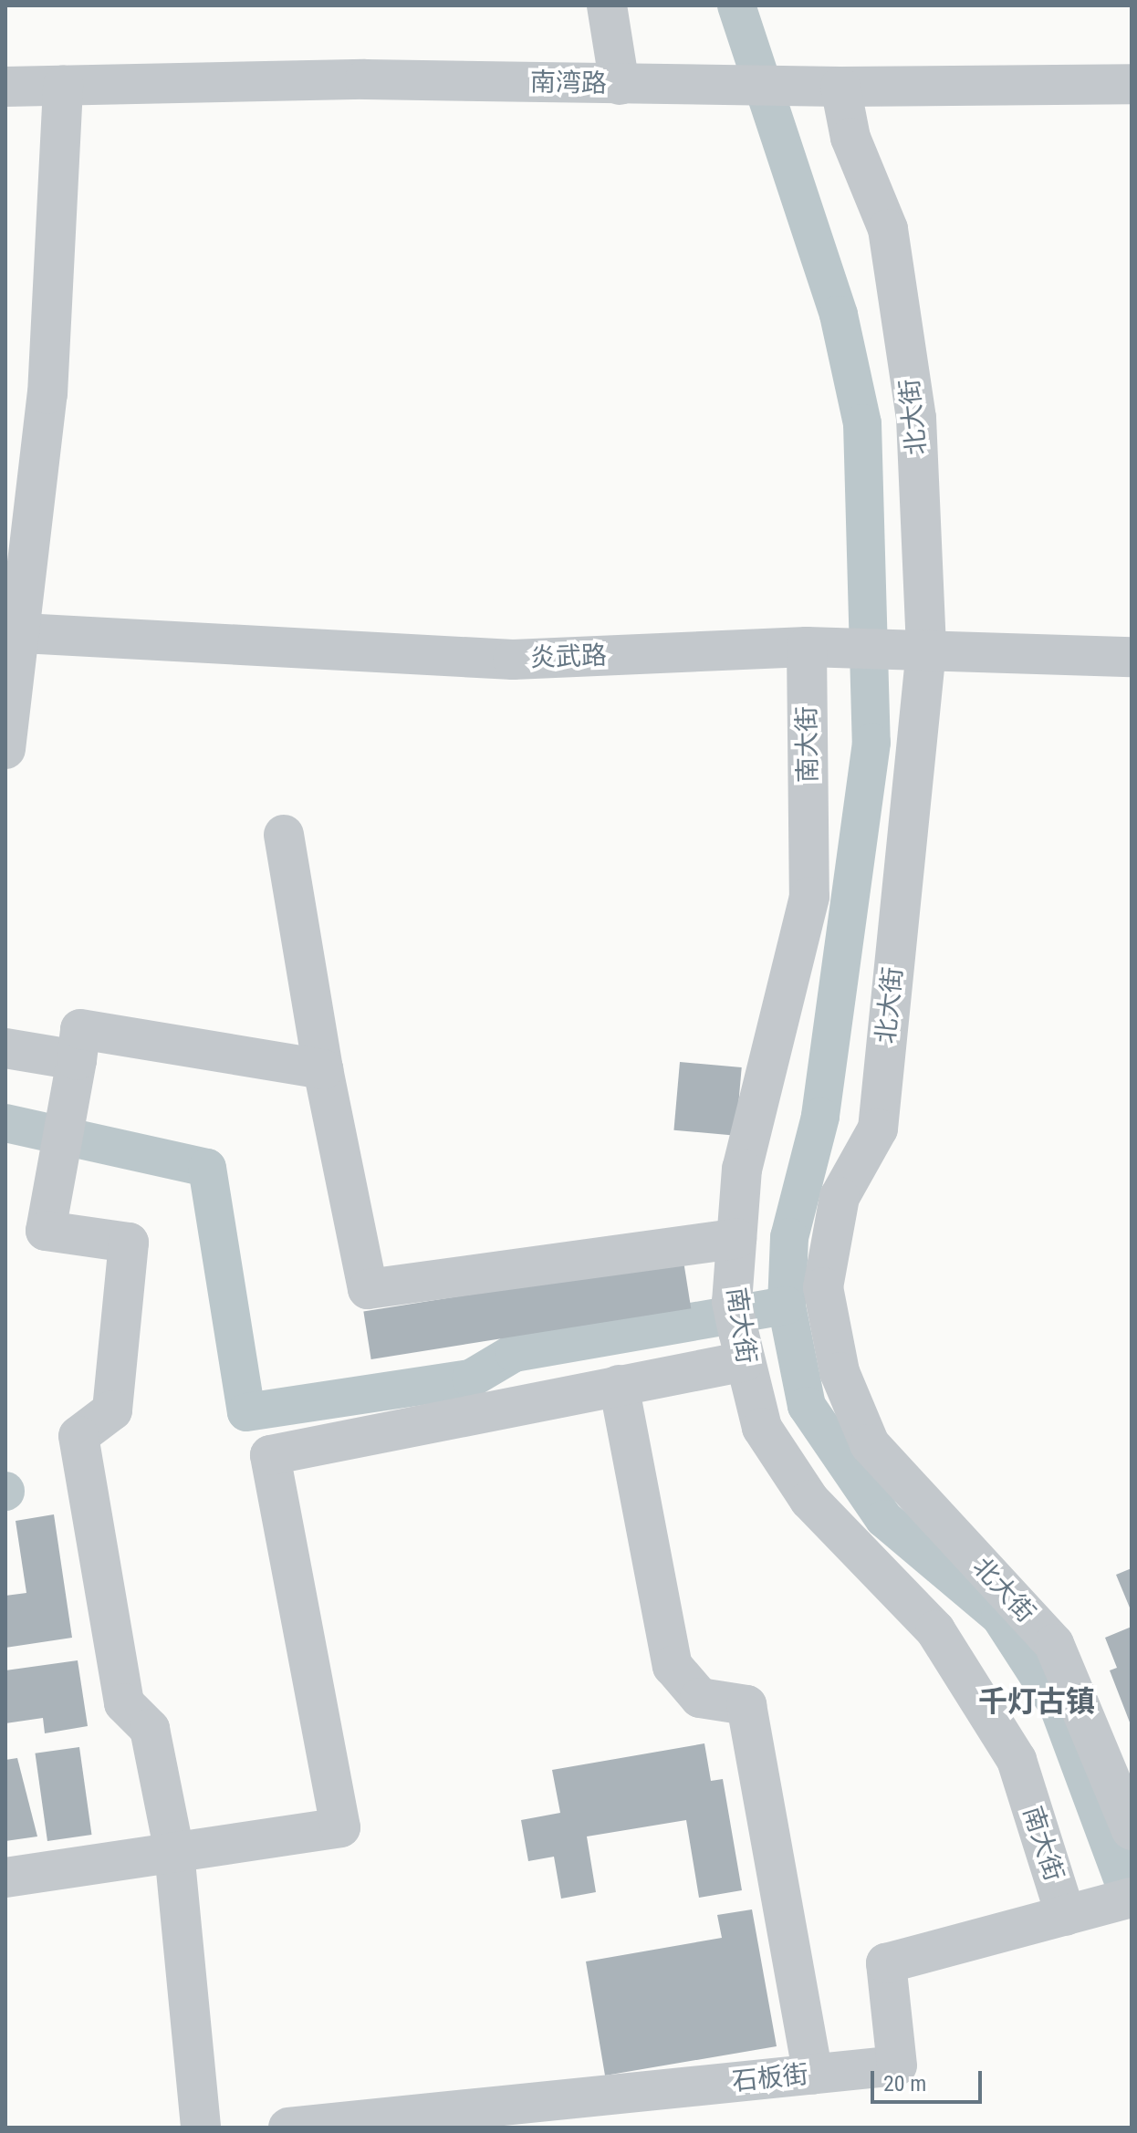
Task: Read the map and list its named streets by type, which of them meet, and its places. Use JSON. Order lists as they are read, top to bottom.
{
  "streets": {
    "street": [
      "南湾路",
      "北大街",
      "炎武路",
      "南大街",
      "石板街"
    ]
  },
  "crossings": [
    ["南湾路", "北大街"],
    ["北大街", "炎武路"],
    ["炎武路", "南大街"],
    ["南大街", "石板街"]
  ],
  "districts": ["千灯古镇"],
  "scale_bar": "20 m"
}
